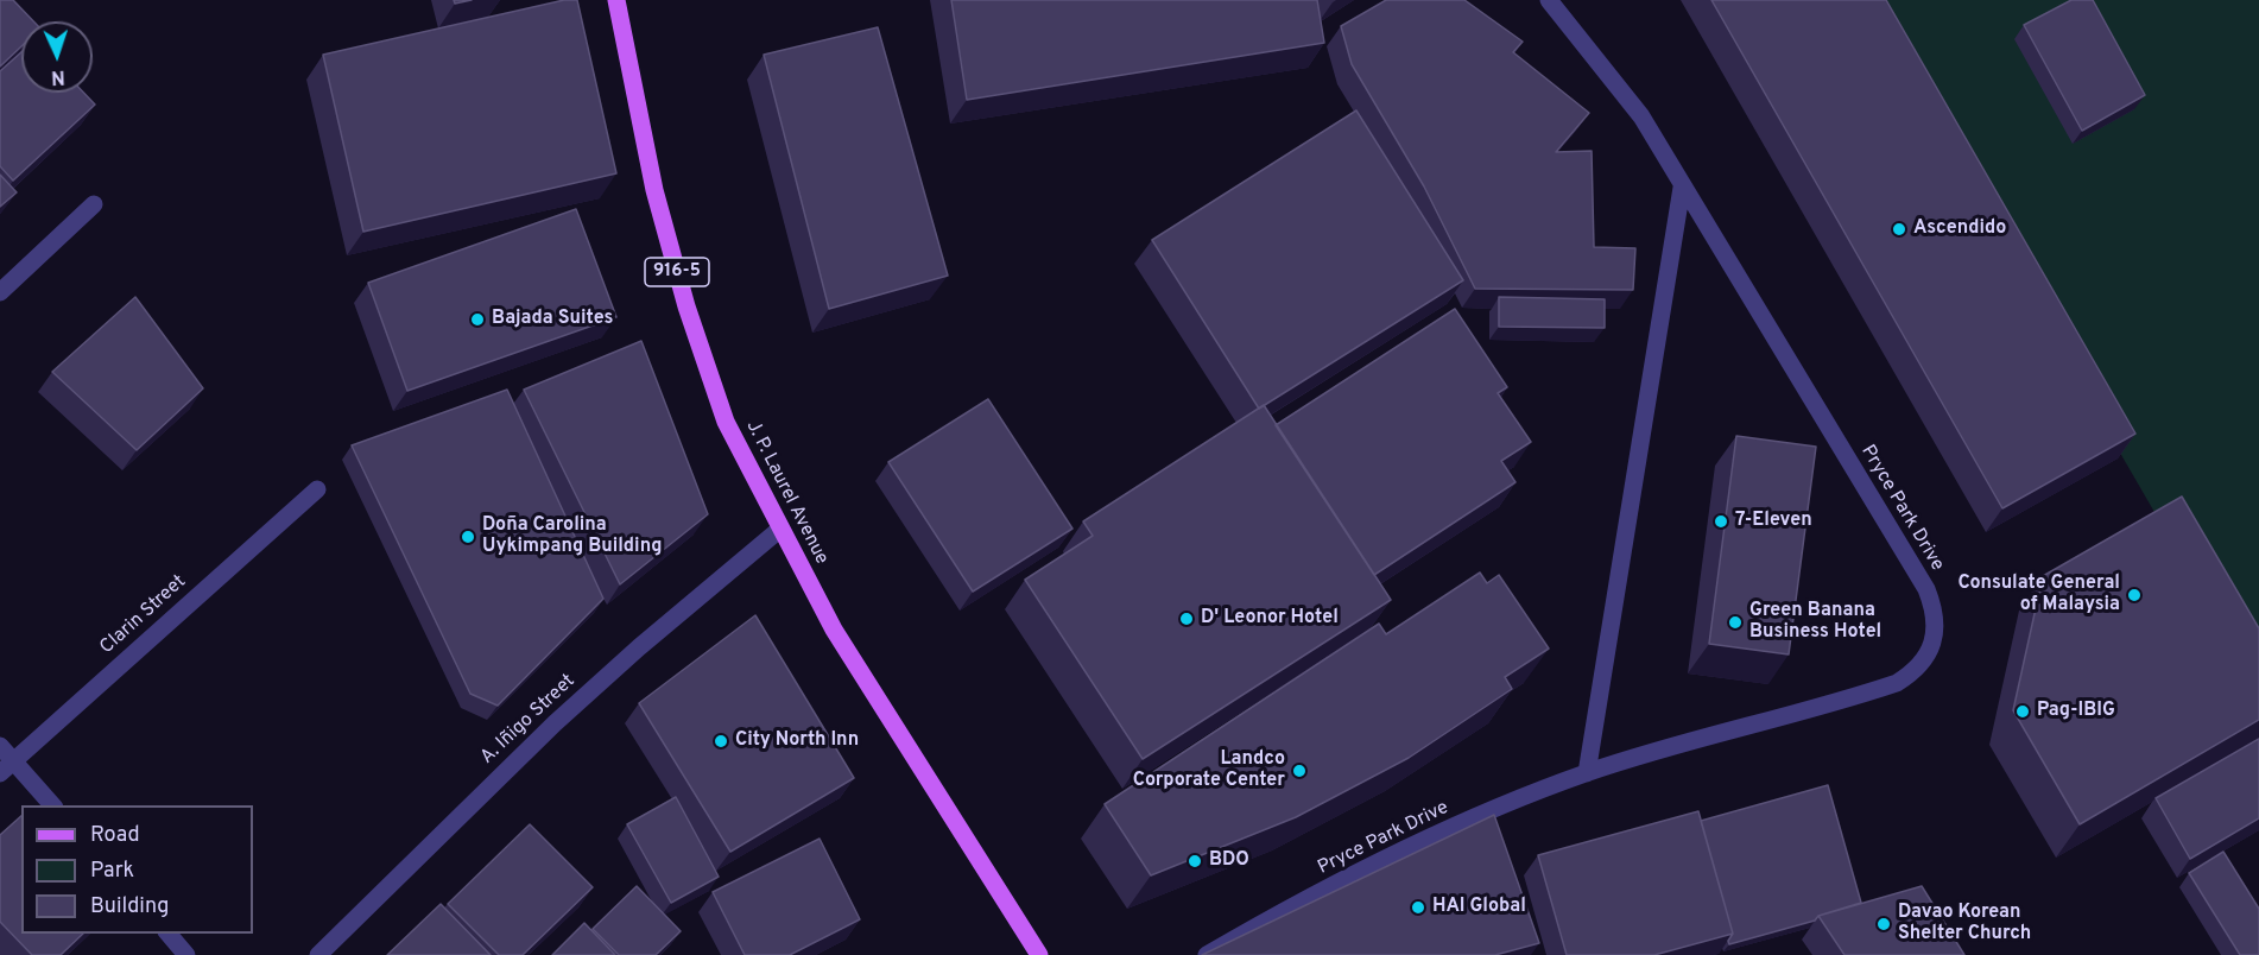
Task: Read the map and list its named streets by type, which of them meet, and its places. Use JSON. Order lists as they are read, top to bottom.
{
  "streets": {
    "main road": ["916-5", "J. P. Laurel Avenue"],
    "street": ["Pryce Park Drive", "Clarin Street", "A. Iñigo Street"]
  },
  "crossings": [
    ["J. P. Laurel Avenue", "A. Iñigo Street"]
  ],
  "places": [
    "Ascendido",
    "Bajada Suites",
    "7-Eleven",
    "Doña Carolina Uykimpang Building",
    "Consulate General of Malaysia",
    "D' Leonor Hotel",
    "Green Banana Business Hotel",
    "Pag-IBIG",
    "City North Inn",
    "Landco Corporate Center",
    "BDO",
    "HAI Global",
    "Davao Korean Shelter Church"
  ],
  "legend": ["Road", "Park", "Building"],
  "north": "bottom"
}
